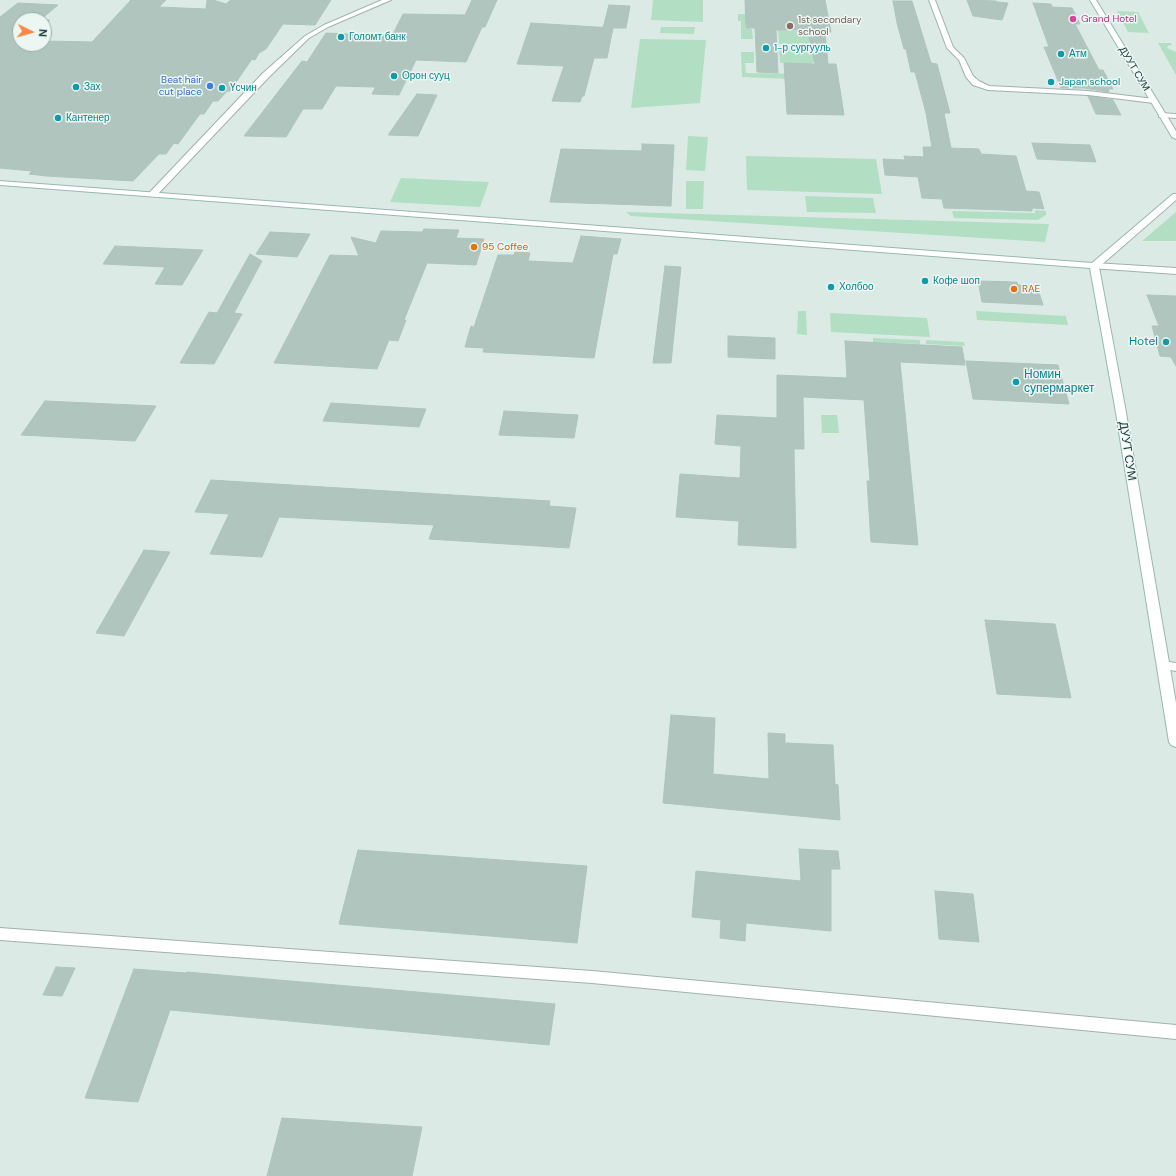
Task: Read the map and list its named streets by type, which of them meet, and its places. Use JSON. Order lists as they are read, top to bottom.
{
  "streets": {
    "street": ["ДУУТ СУМ"]
  },
  "places": [
    "Grand Hotel",
    "1st secondary school",
    "Голомт банк",
    "1-р сургууль",
    "Атм",
    "Орон сууц",
    "Japan school",
    "Beat hair cut place",
    "Зах",
    "Үсчин",
    "Кантенер",
    "95 Coffee",
    "Кофе шоп",
    "Холбоо",
    "RAE",
    "Hotel",
    "Номин супермаркет"
  ],
  "north": "right"
}
